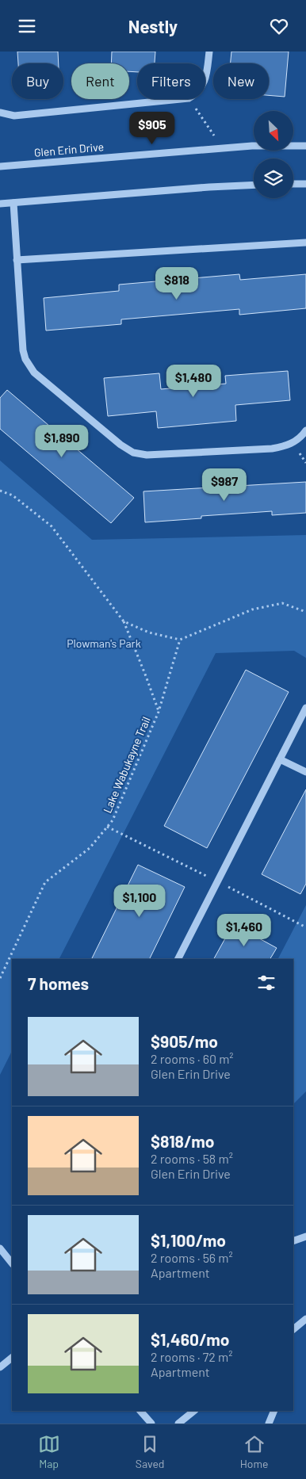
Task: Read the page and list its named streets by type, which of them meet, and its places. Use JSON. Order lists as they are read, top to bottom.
{
  "streets": {
    "street": ["Glen Erin Drive"],
    "path": ["Lake Wabukayne Trail"]
  },
  "parks": ["Plowman's Park"],
  "north": "bottom right",
  "page": {
    "header": "Nestly",
    "chip": [
      "Buy",
      "Rent",
      "Filters",
      "New"
    ],
    "price": [
      "$905",
      "$818",
      "$1,480",
      "$1,890",
      "$987",
      "$1,100",
      "$1,460"
    ],
    "heading": "7 homes",
    "list": [
      {
        "name": "$905/mo",
        "note": "2 rooms · 60 m² · Glen Erin Drive"
      },
      {
        "name": "$818/mo",
        "note": "2 rooms · 58 m² · Glen Erin Drive"
      },
      {
        "name": "$1,100/mo",
        "note": "2 rooms · 56 m² · Apartment"
      },
      {
        "name": "$1,460/mo",
        "note": "2 rooms · 72 m² · Apartment"
      }
    ],
    "tabs": ["Map", "Saved", "Home"]
  }
}
